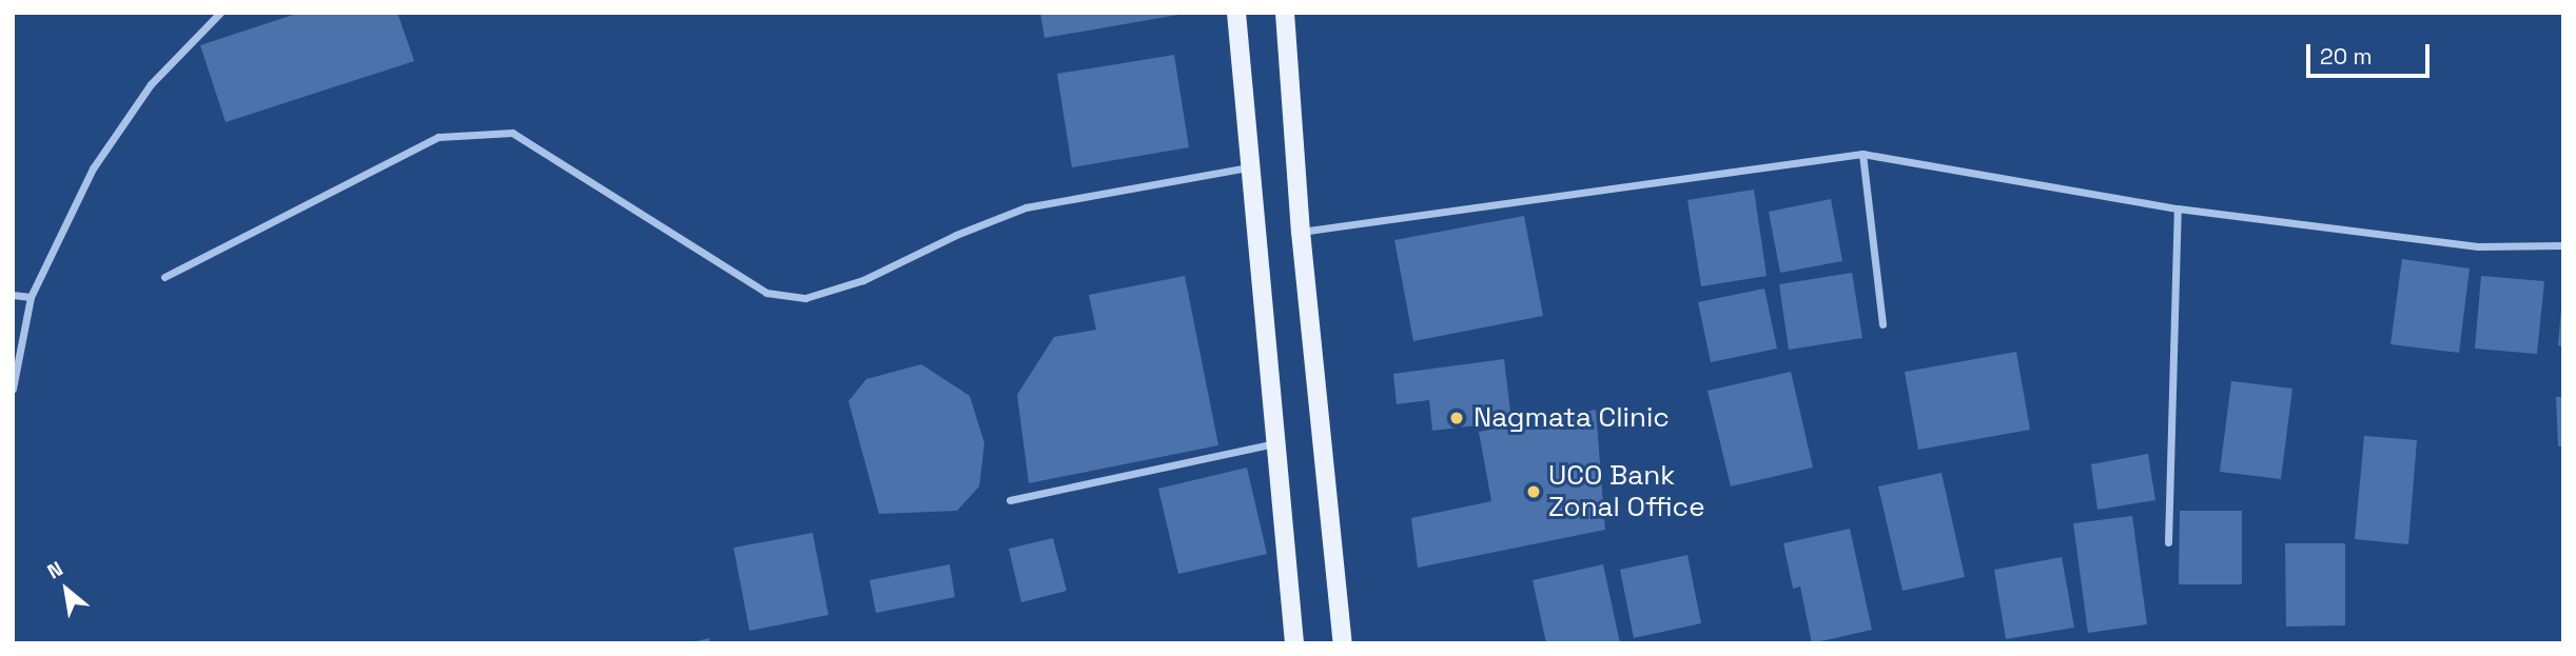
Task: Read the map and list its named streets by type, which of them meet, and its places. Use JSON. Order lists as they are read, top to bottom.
{
  "places": ["Nagmata Clinic", "UCO Bank Zonal Office"],
  "scale_bar": "20 m",
  "north": "top left"
}
